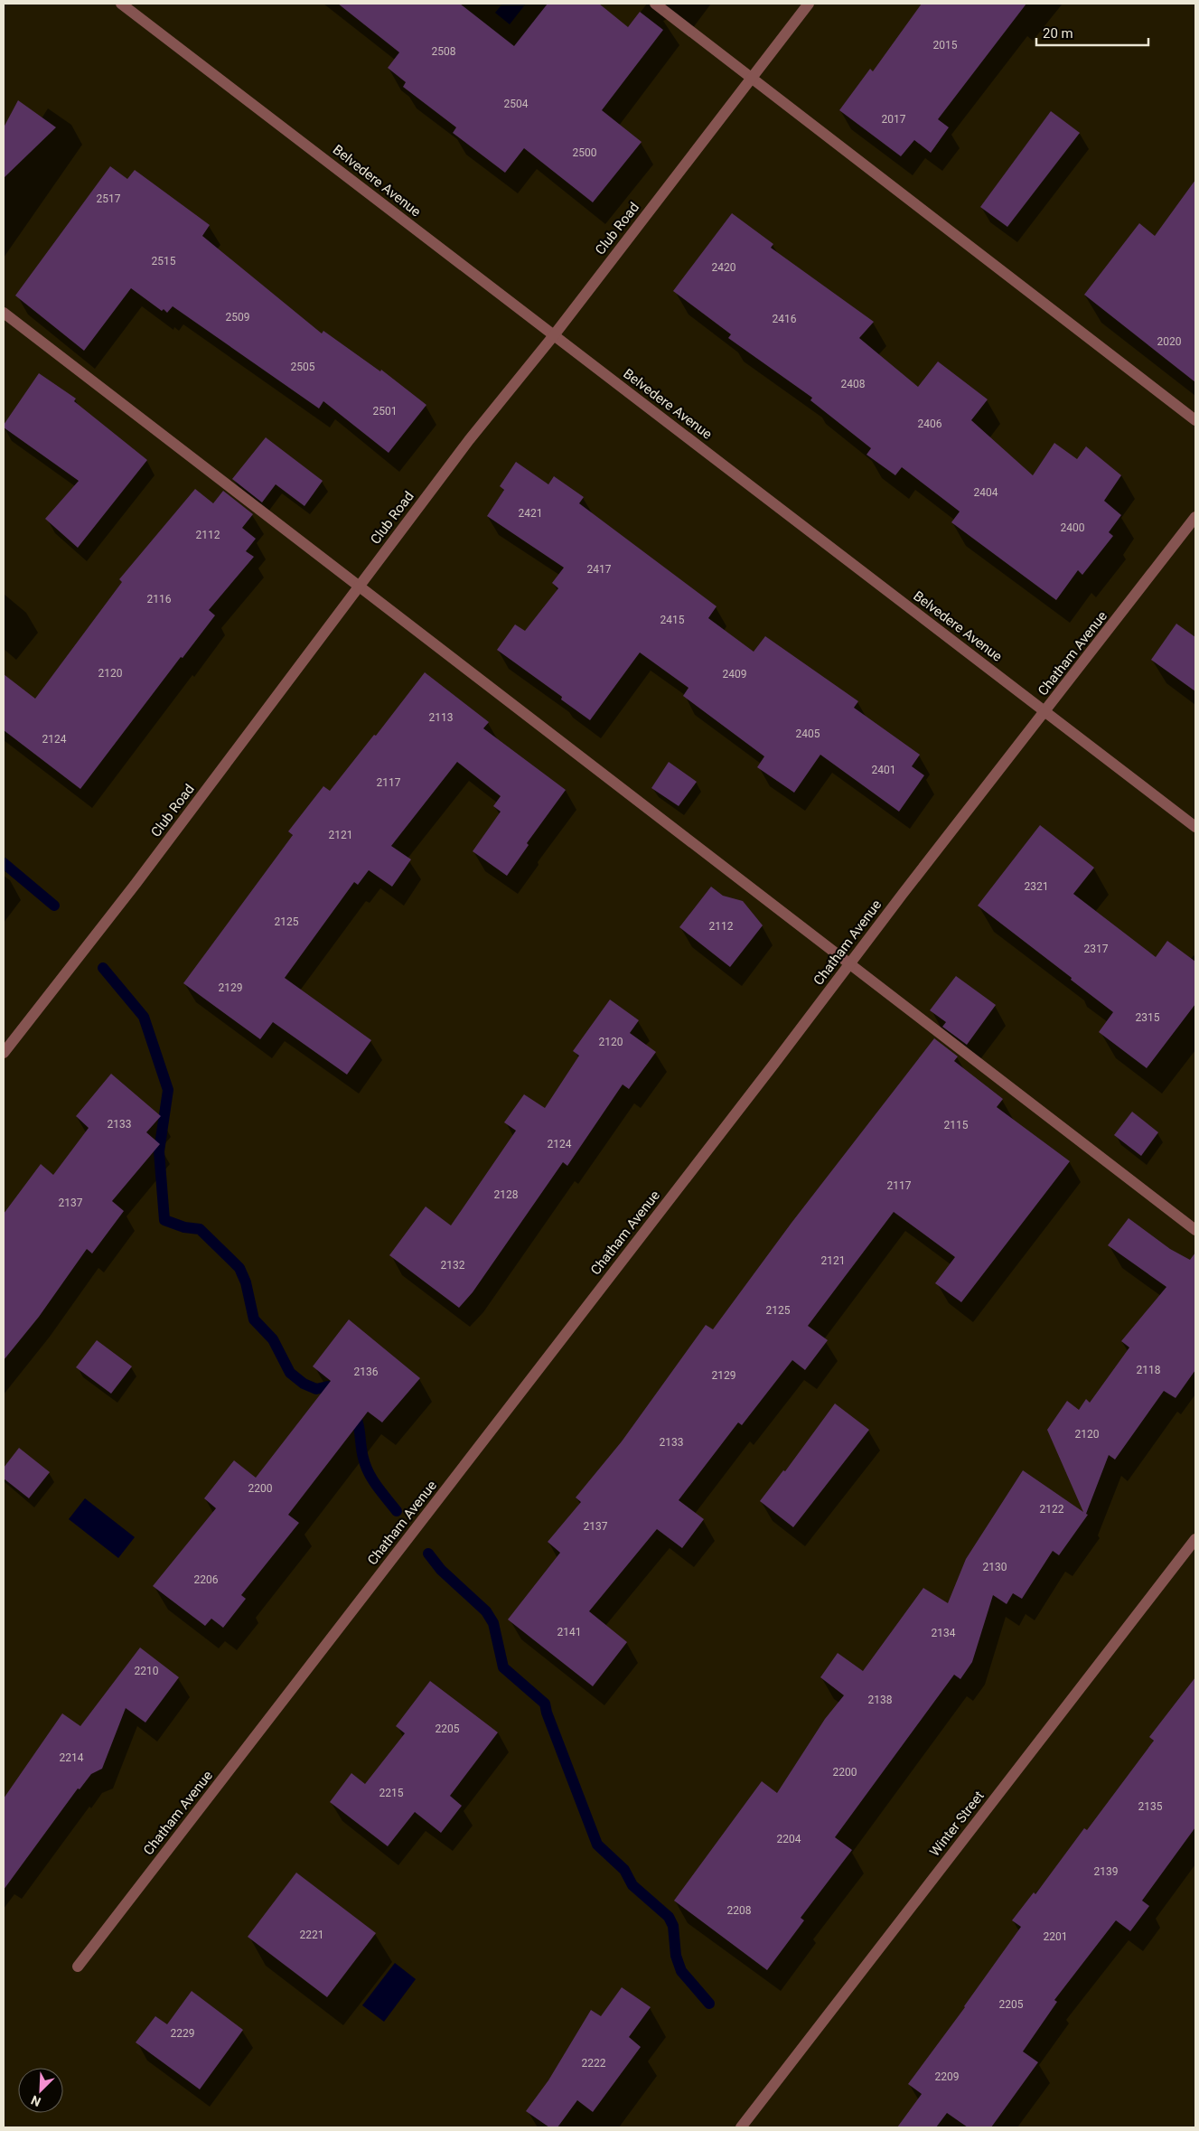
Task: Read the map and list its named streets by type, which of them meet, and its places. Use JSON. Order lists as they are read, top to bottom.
{
  "streets": {
    "street": [
      "Belvedere Avenue",
      "Club Road",
      "Chatham Avenue",
      "Winter Street"
    ]
  },
  "crossings": [
    ["Belvedere Avenue", "Club Road"],
    ["Belvedere Avenue", "Chatham Avenue"]
  ],
  "house_numbers": [
    "2015",
    "2508",
    "2504",
    "2017",
    "2500",
    "2517",
    "2515",
    "2420",
    "2509",
    "2416",
    "2020",
    "2505",
    "2408",
    "2501",
    "2406",
    "2404",
    "2421",
    "2400",
    "2112",
    "2417",
    "2116",
    "2415",
    "2120",
    "2409",
    "2113",
    "2405",
    "2124",
    "2401",
    "2117",
    "2121",
    "2321",
    "2125",
    "2112",
    "2317",
    "2129",
    "2315",
    "2120",
    "2133",
    "2115",
    "2124",
    "2117",
    "2128",
    "2137",
    "2121",
    "2132",
    "2125",
    "2118",
    "2136",
    "2129",
    "2120",
    "2133",
    "2200",
    "2122",
    "2137",
    "2130",
    "2206",
    "2141",
    "2134",
    "2210",
    "2138",
    "2205",
    "2214",
    "2200",
    "2215",
    "2135",
    "2204",
    "2139",
    "2208",
    "2221",
    "2201",
    "2205",
    "2229",
    "2222",
    "2209"
  ],
  "scale_bar": "20 m",
  "north": "bottom left"
}
